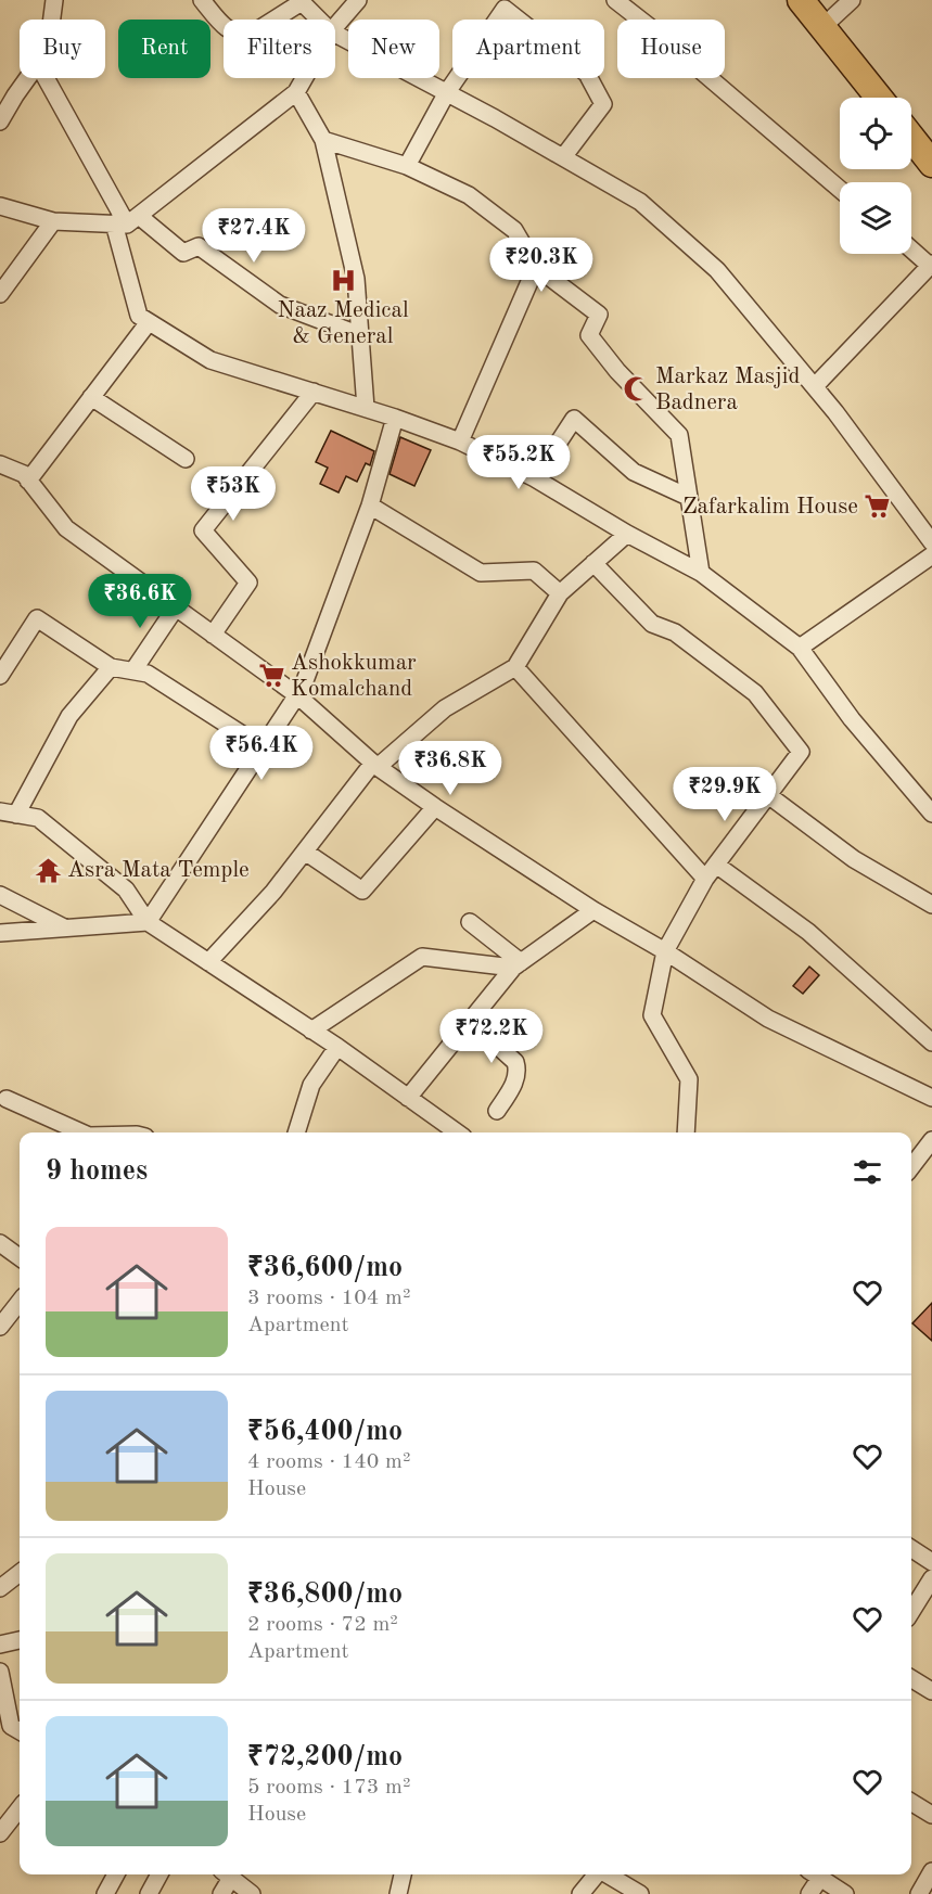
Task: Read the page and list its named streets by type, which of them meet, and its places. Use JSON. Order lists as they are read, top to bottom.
{
  "places": {
    "hospital": ["Naaz Medical & General"],
    "mosque": ["Markaz Masjid Badnera"],
    "supermarket": ["Zafarkalim House", "Ashokkumar Komalchand"],
    "temple": ["Asra Mata Temple"]
  },
  "page": {
    "chip": [
      "Buy",
      "Rent",
      "Filters",
      "New",
      "Apartment",
      "House"
    ],
    "price": [
      "₹27.4K",
      "₹20.3K",
      "₹55.2K",
      "₹53K",
      "₹36.6K",
      "₹56.4K",
      "₹36.8K",
      "₹29.9K",
      "₹72.2K"
    ],
    "heading": "9 homes",
    "list": [
      {
        "name": "₹36,600/mo",
        "note": "3 rooms · 104 m² · Apartment"
      },
      {
        "name": "₹56,400/mo",
        "note": "4 rooms · 140 m² · House"
      },
      {
        "name": "₹36,800/mo",
        "note": "2 rooms · 72 m² · Apartment"
      },
      {
        "name": "₹72,200/mo",
        "note": "5 rooms · 173 m² · House"
      }
    ]
  }
}
